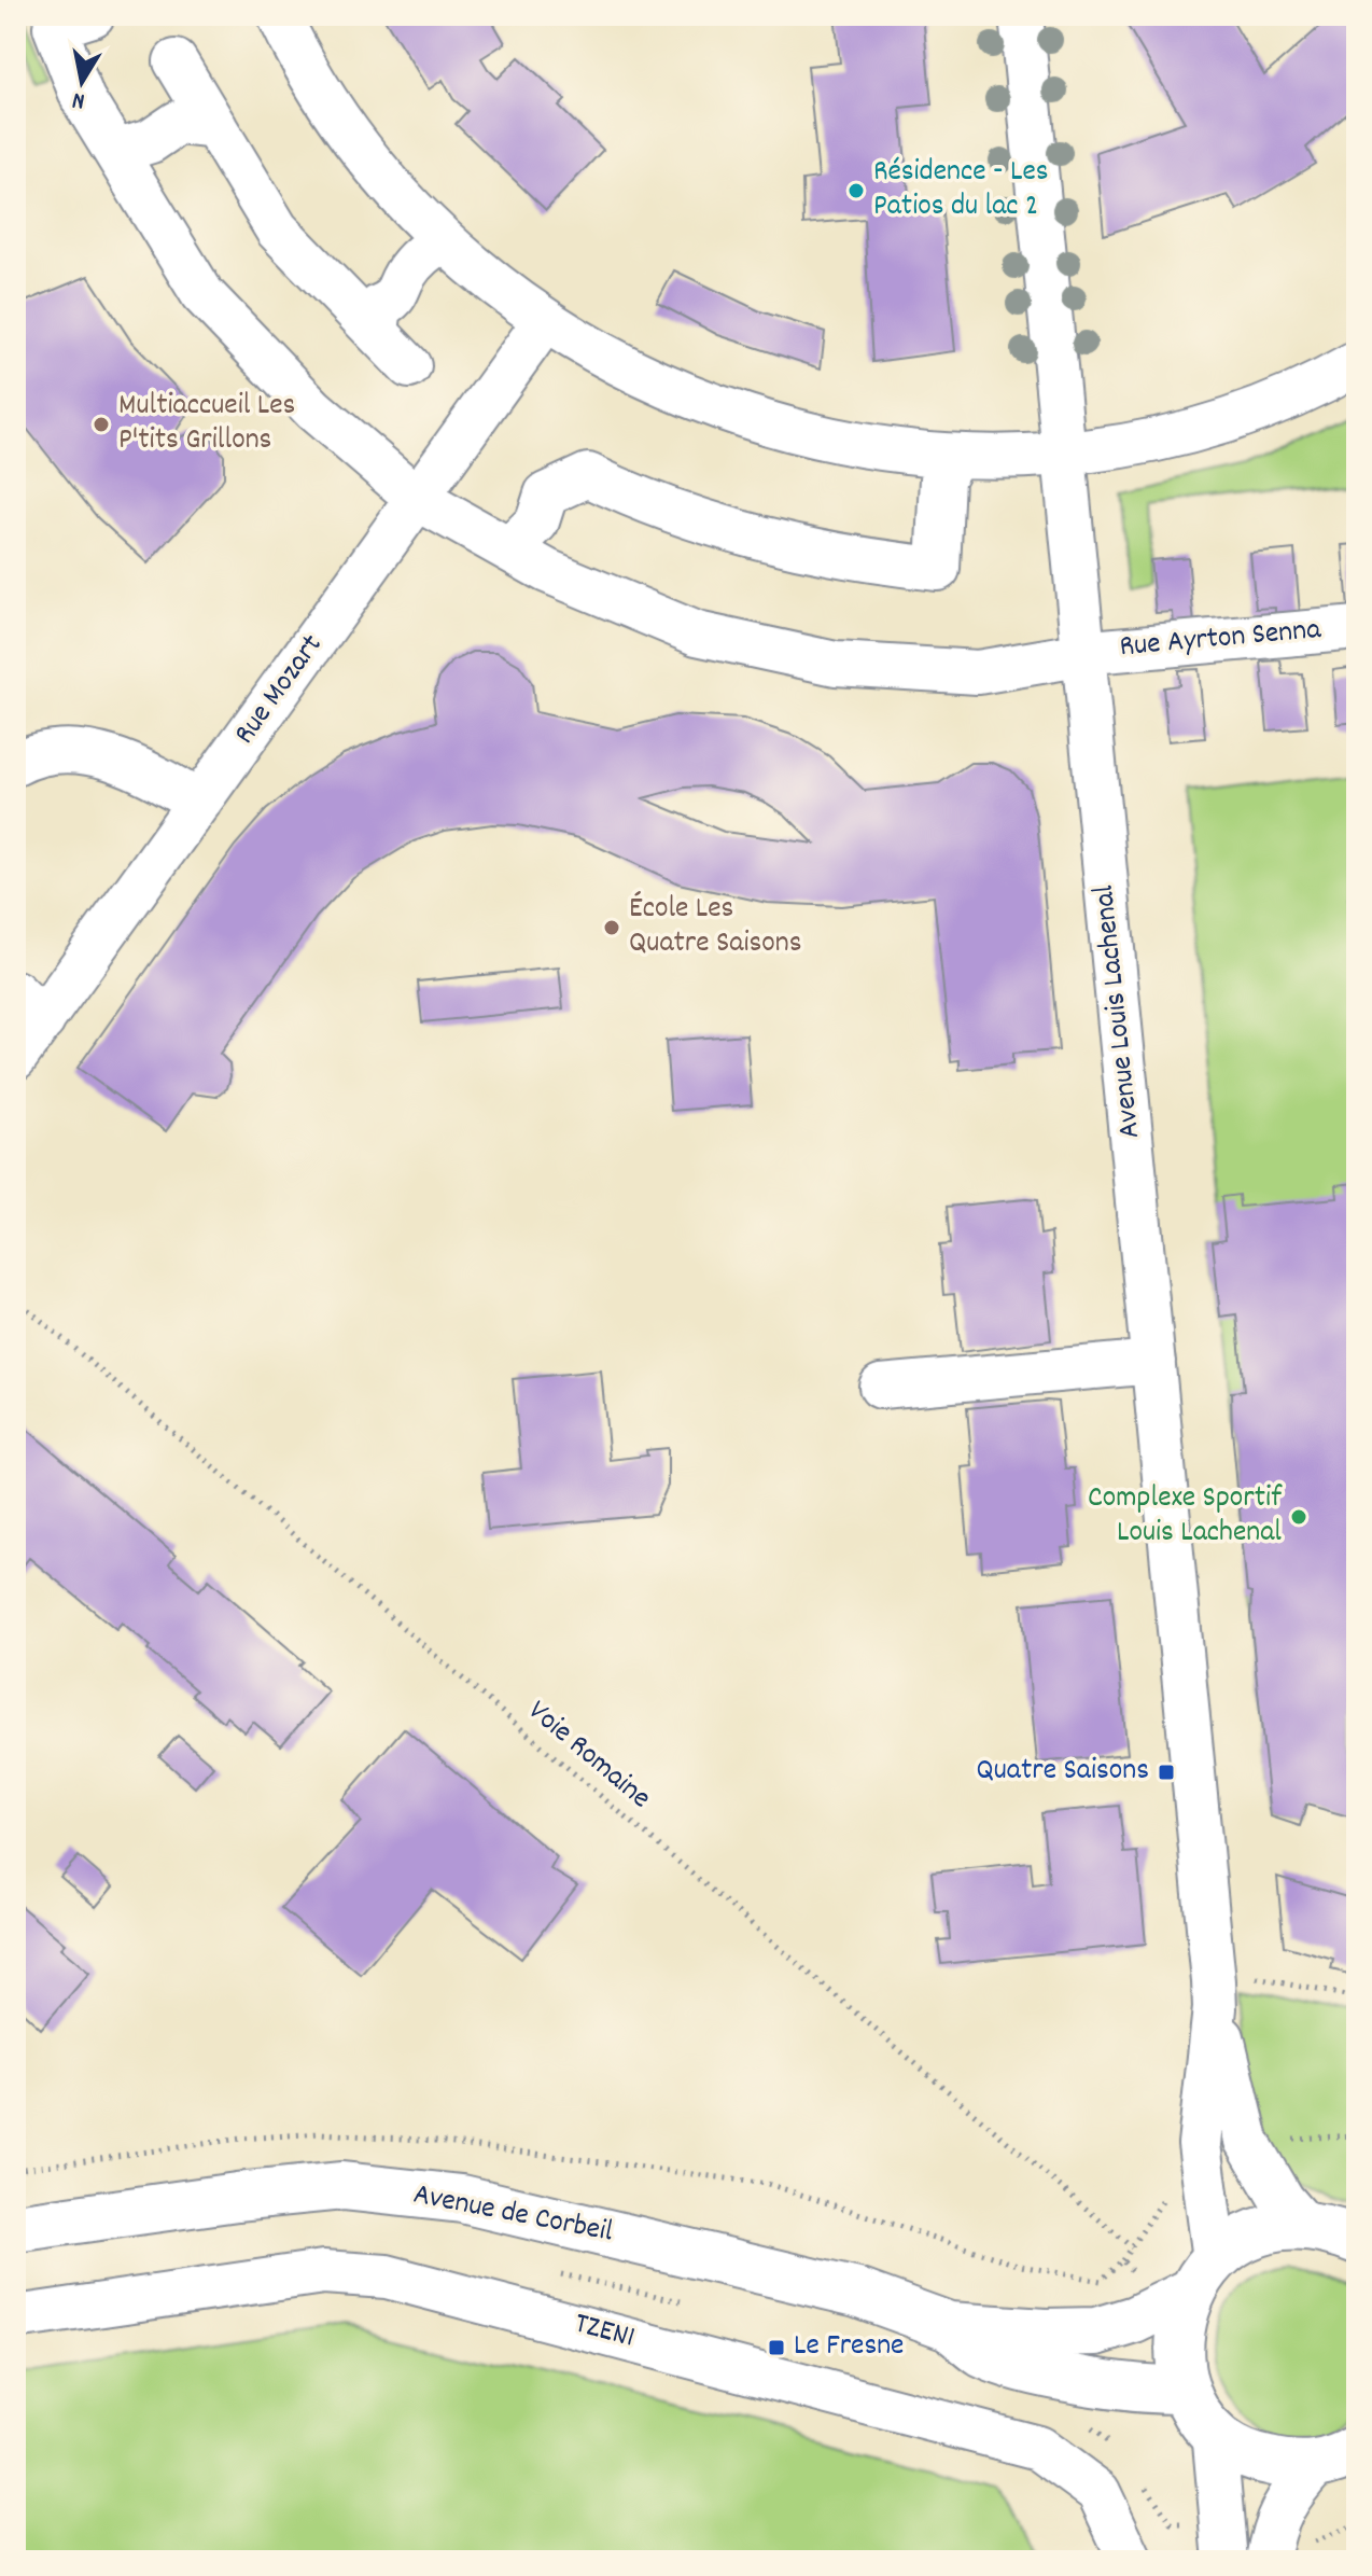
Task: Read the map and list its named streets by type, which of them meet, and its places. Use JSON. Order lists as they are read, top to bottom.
{
  "streets": {
    "main road": ["Avenue de Corbeil"],
    "street": [
      "Rue Ayrton Senna",
      "Rue Mozart",
      "Avenue Louis Lachenal",
      "TZEN1"
    ],
    "path": ["Voie Romaine"]
  },
  "crossings": [
    ["Rue Ayrton Senna", "Rue Mozart"],
    ["Rue Ayrton Senna", "Avenue Louis Lachenal"],
    ["Avenue Louis Lachenal", "Avenue de Corbeil"]
  ],
  "places": {
    "other": [
      "Résidence - Les Patios du lac 2",
      "Multiaccueil Les P'tits Grillons",
      "École Les Quatre Saisons",
      "Complexe Sportif Louis Lachenal"
    ],
    "transit": ["Quatre Saisons", "Le Fresne"]
  },
  "north": "bottom"
}
